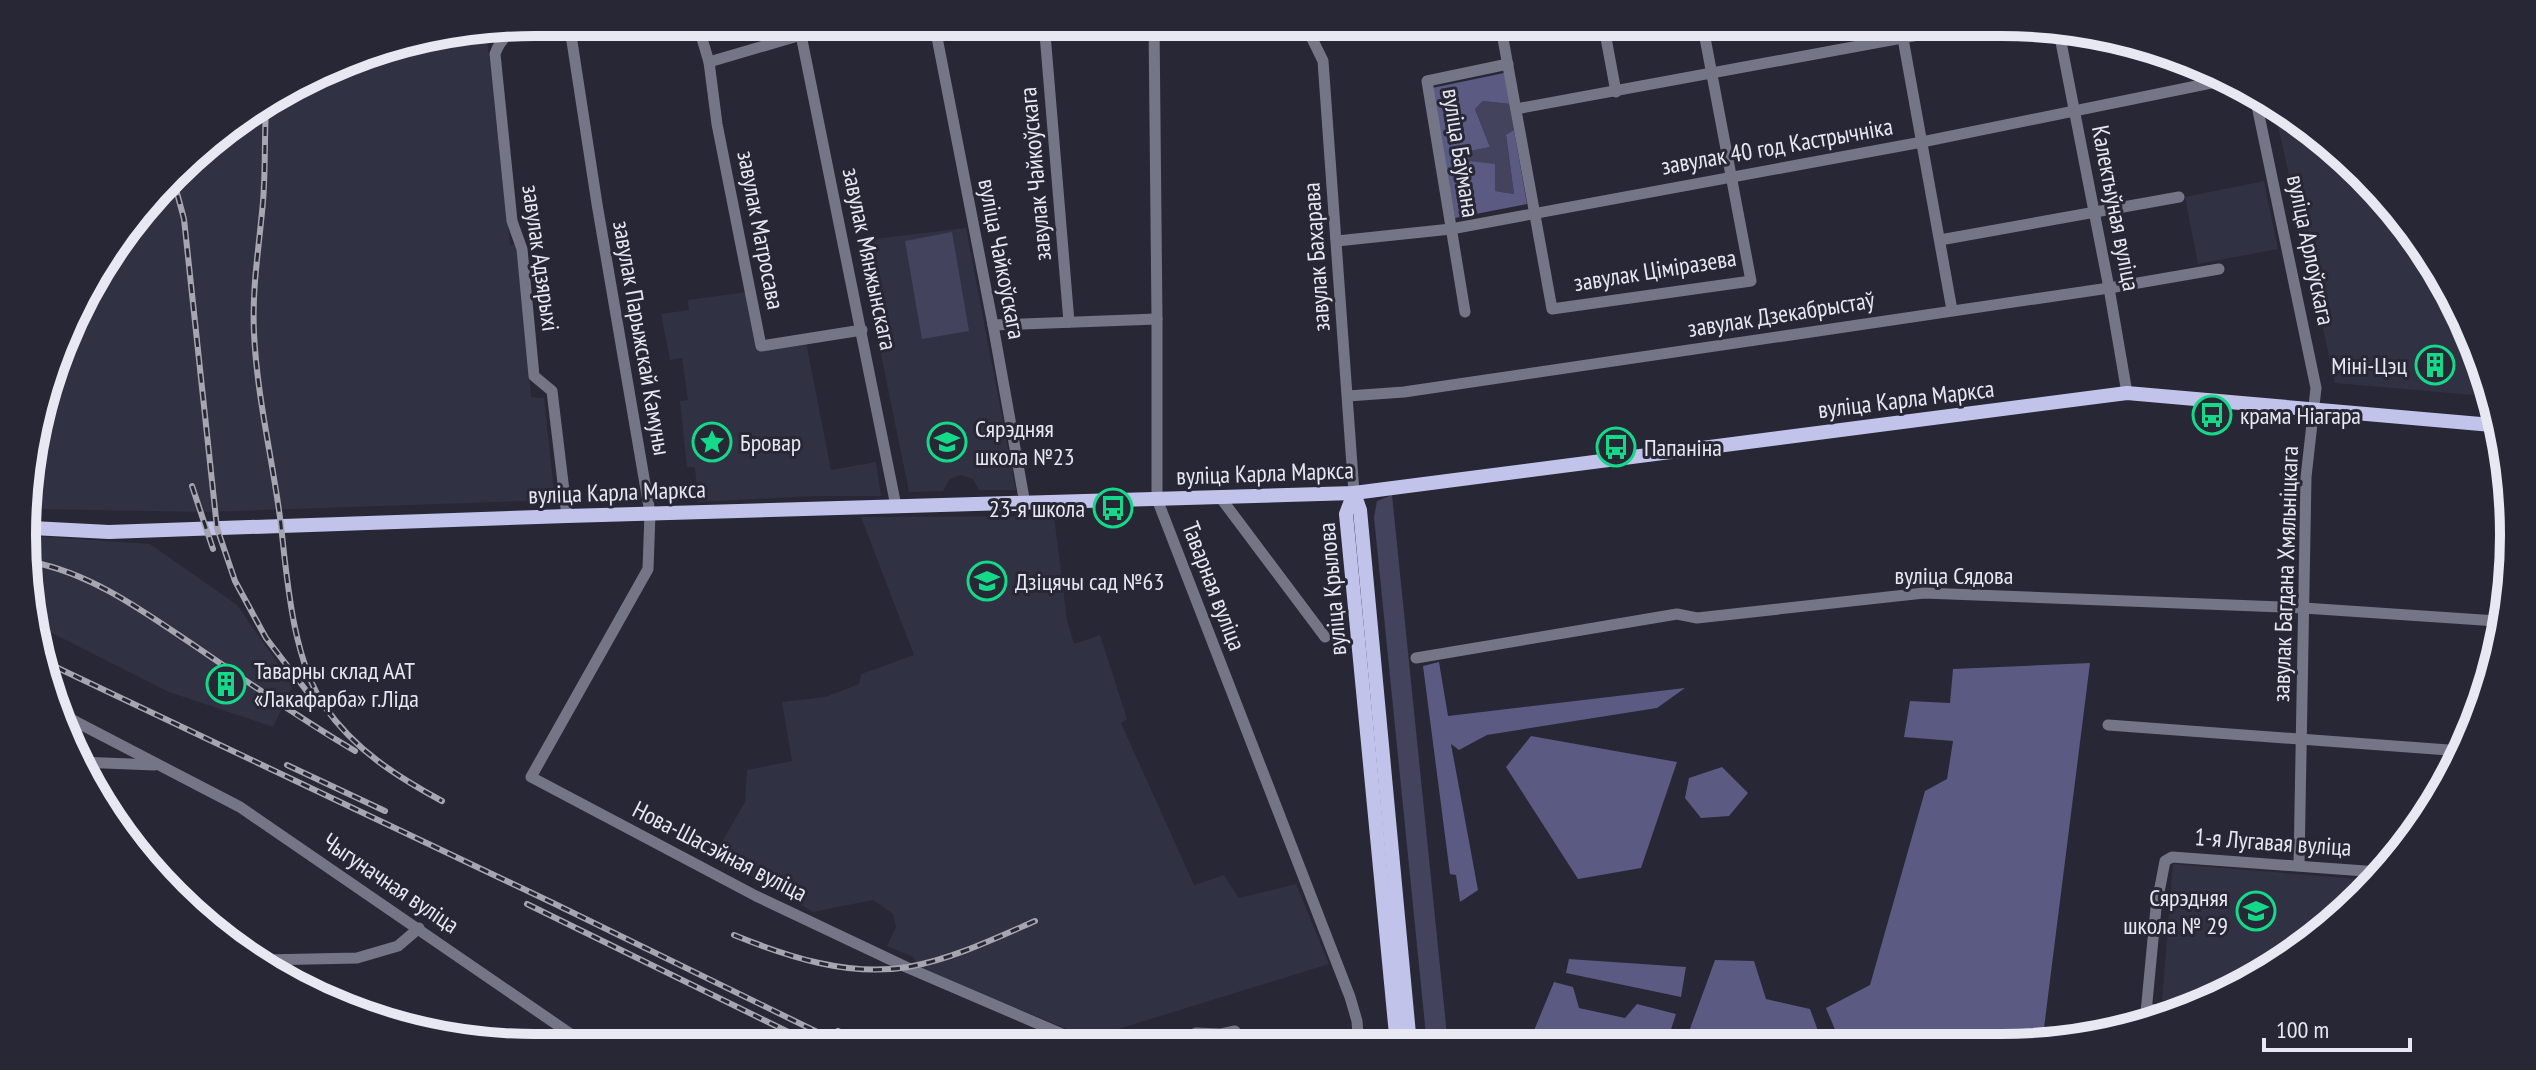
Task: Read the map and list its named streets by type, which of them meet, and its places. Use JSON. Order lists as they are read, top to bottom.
{
  "streets": {
    "main road": ["вуліца Карла Маркса", "вуліца Крылова"],
    "street": [
      "завулак 40 год Кастрычніка",
      "вуліца Баўмана",
      "завулак Чайкоўскага",
      "Калектыўная вуліца",
      "завулак Матросава",
      "вуліца Арлоўскага",
      "завулак Бахарава",
      "завулак Адзярыхі",
      "завулак Мянжынскага",
      "вуліца Чайкоўскага",
      "завулак Ціміразева",
      "завулак Дзекабрыстаў",
      "завулак Парыжскай Камуны",
      "завулак Багдана Хмяльніцкага",
      "вуліца Сядова",
      "Таварная вуліца",
      "1-я Лугавая вуліца",
      "Нова-Шасэйная вуліца",
      "Чыгуначная вуліца"
    ]
  },
  "crossings": [
    ["завулак 40 год Кастрычніка", "вуліца Баўмана"],
    ["завулак 40 год Кастрычніка", "Калектыўная вуліца"],
    ["завулак 40 год Кастрычніка", "завулак Бахарава"],
    ["завулак 40 год Кастрычніка", "завулак Ціміразева"],
    ["Калектыўная вуліца", "завулак Дзекабрыстаў"],
    ["Калектыўная вуліца", "вуліца Карла Маркса"],
    ["завулак Матросава", "завулак Мянжынскага"],
    ["вуліца Арлоўскага", "вуліца Карла Маркса"],
    ["вуліца Арлоўскага", "завулак Багдана Хмяльніцкага"],
    ["завулак Бахарава", "завулак Дзекабрыстаў"],
    ["завулак Бахарава", "вуліца Карла Маркса"],
    ["завулак Бахарава", "вуліца Крылова"],
    ["завулак Адзярыхі", "вуліца Карла Маркса"],
    ["завулак Мянжынскага", "вуліца Карла Маркса"],
    ["вуліца Чайкоўскага", "вуліца Карла Маркса"],
    ["завулак Парыжскай Камуны", "вуліца Карла Маркса"],
    ["завулак Парыжскай Камуны", "Нова-Шасэйная вуліца"],
    ["вуліца Карла Маркса", "завулак Багдана Хмяльніцкага"],
    ["вуліца Карла Маркса", "Таварная вуліца"],
    ["вуліца Карла Маркса", "вуліца Крылова"],
    ["завулак Багдана Хмяльніцкага", "вуліца Сядова"],
    ["завулак Багдана Хмяльніцкага", "1-я Лугавая вуліца"]
  ],
  "places": {
    "building": ["Міні-Цэц", "Таварны склад ААТ «Лакафарба» г.Ліда"],
    "bus stop": ["крама Ніагара", "Папаніна", "23-я школа"],
    "place": ["Бровар"],
    "school or university": ["Сярэдняя школа №23", "Дзіцячы сад №63", "Сярэдняя школа № 29"]
  },
  "scale_bar": "100 m"
}
